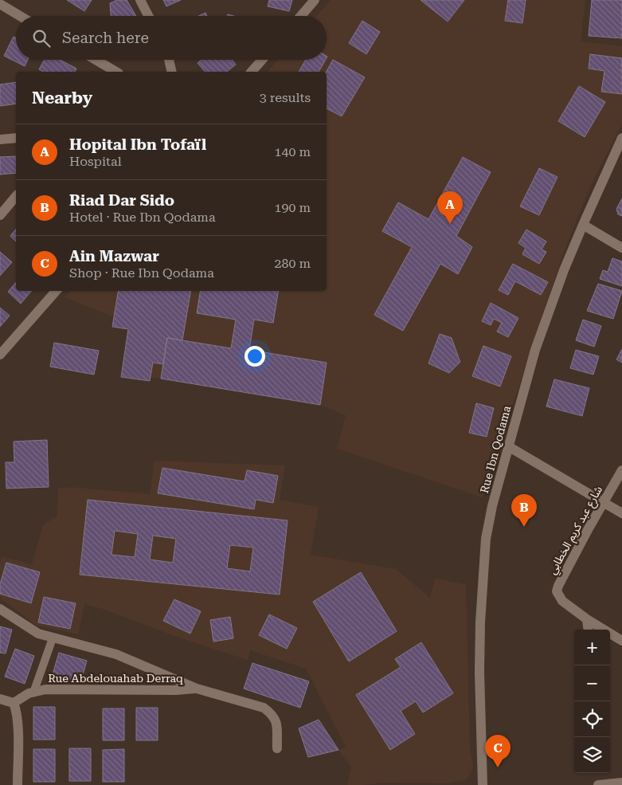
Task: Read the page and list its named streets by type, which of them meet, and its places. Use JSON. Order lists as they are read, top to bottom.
{
  "streets": {
    "street": ["Rue Ibn Qodama", "شارع عبد كريم الخطابي", "Rue Abdelouahab Derraq"]
  },
  "page": {
    "search": "Search here",
    "heading": ["Nearby", "3 results"],
    "list": [
      {
        "mark": "A",
        "name": "Hopital Ibn Tofaïl",
        "note": "Hospital",
        "value": "140 m"
      },
      {
        "mark": "B",
        "name": "Riad Dar Sido",
        "note": "Hotel · Rue Ibn Qodama",
        "value": "190 m"
      },
      {
        "mark": "C",
        "name": "Ain Mazwar",
        "note": "Shop · Rue Ibn Qodama",
        "value": "280 m"
      }
    ],
    "pins": ["A", "B", "C"],
    "map_buttons": ["+", "−"]
  }
}
